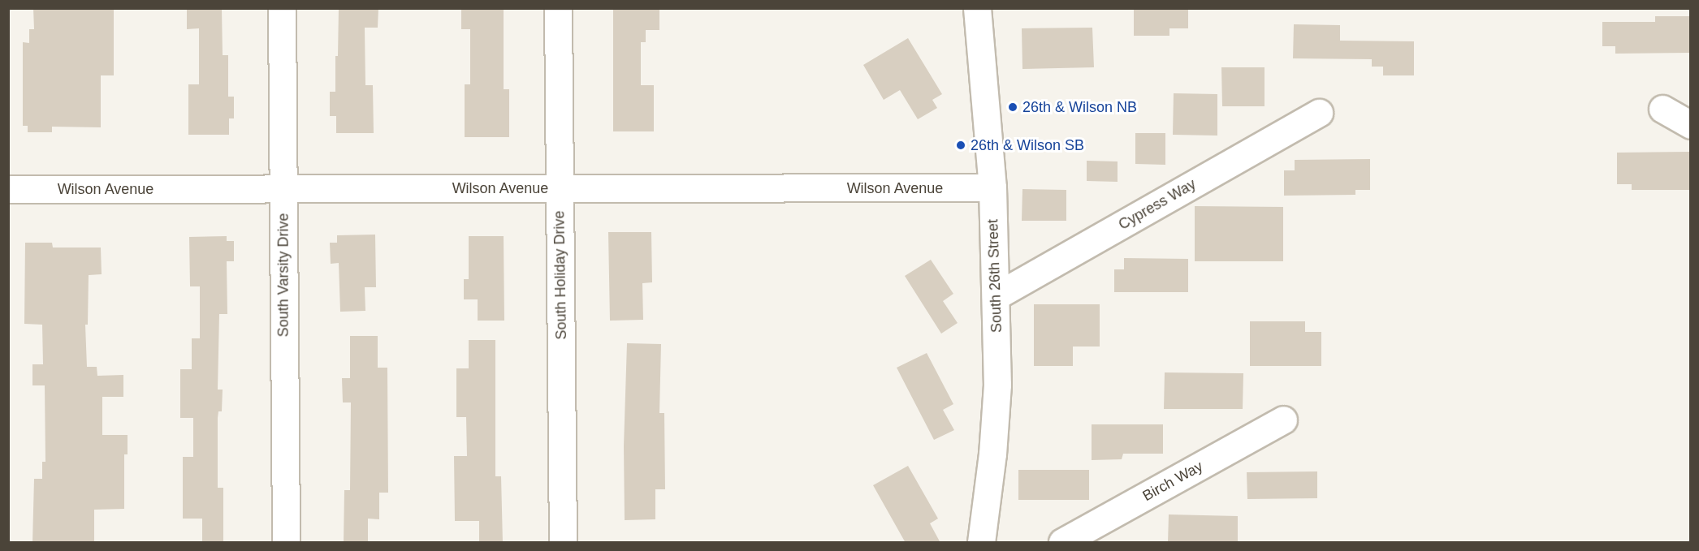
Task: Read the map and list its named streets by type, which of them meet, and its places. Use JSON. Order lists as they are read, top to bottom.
{
  "streets": {
    "street": [
      "Wilson Avenue",
      "Cypress Way",
      "South Varsity Drive",
      "South Holiday Drive",
      "South 26th Street",
      "Birch Way"
    ]
  },
  "crossings": [
    ["Wilson Avenue", "South Varsity Drive"],
    ["Wilson Avenue", "South Holiday Drive"],
    ["Wilson Avenue", "South 26th Street"],
    ["Cypress Way", "South 26th Street"]
  ],
  "places": ["26th & Wilson NB", "26th & Wilson SB"]
}
